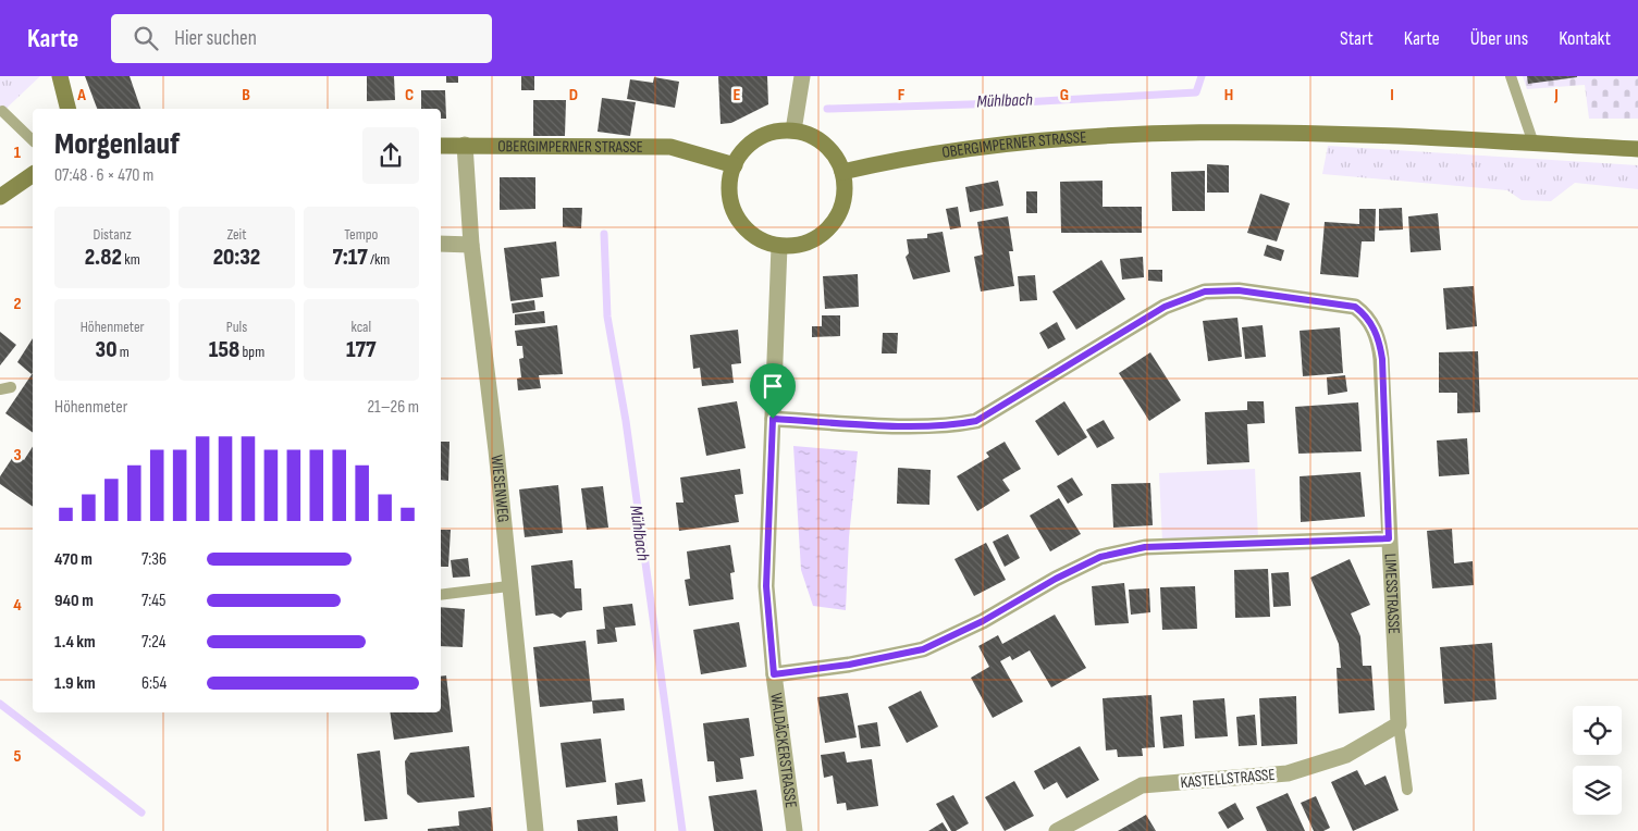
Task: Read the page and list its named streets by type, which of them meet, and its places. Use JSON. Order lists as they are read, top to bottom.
{
  "streets": {
    "street": [
      "OBERGIMPERNER STRASSE",
      "WIESENWEG",
      "LIMESSTRASSE",
      "WALDÄCKERSTRASSE",
      "KASTELLSTRASSE"
    ]
  },
  "crossings": [
    ["OBERGIMPERNER STRASSE", "WIESENWEG"],
    ["OBERGIMPERNER STRASSE", "WALDÄCKERSTRASSE"],
    ["LIMESSTRASSE", "WALDÄCKERSTRASSE"],
    ["LIMESSTRASSE", "KASTELLSTRASSE"]
  ],
  "water": ["Mühlbach"],
  "page": {
    "header": "Karte",
    "search": "Hier suchen",
    "nav": [
      "Start",
      "Karte",
      "Über uns",
      "Kontakt"
    ],
    "heading": ["Morgenlauf", "07:48 · 6 × 470 m"],
    "stats": [
      ["Distanz", "2.82 km"],
      ["Zeit", "20:32"],
      ["Tempo", "7:17 /km"],
      ["Höhenmeter", "30 m"],
      ["Puls", "158 bpm"],
      ["kcal", "177"]
    ],
    "chart": ["Höhenmeter", "21–26 m"],
    "list": [
      {
        "name": "470 m",
        "note": "7:36"
      },
      {
        "name": "940 m",
        "note": "7:45"
      },
      {
        "name": "1.4 km",
        "note": "7:24"
      },
      {
        "name": "1.9 km",
        "note": "6:54"
      }
    ]
  },
  "grid": {
    "columns": [
      "A",
      "B",
      "C",
      "D",
      "E",
      "F",
      "G",
      "H",
      "I",
      "J"
    ],
    "rows": [
      "1",
      "2",
      "3",
      "4",
      "5"
    ]
  }
}
